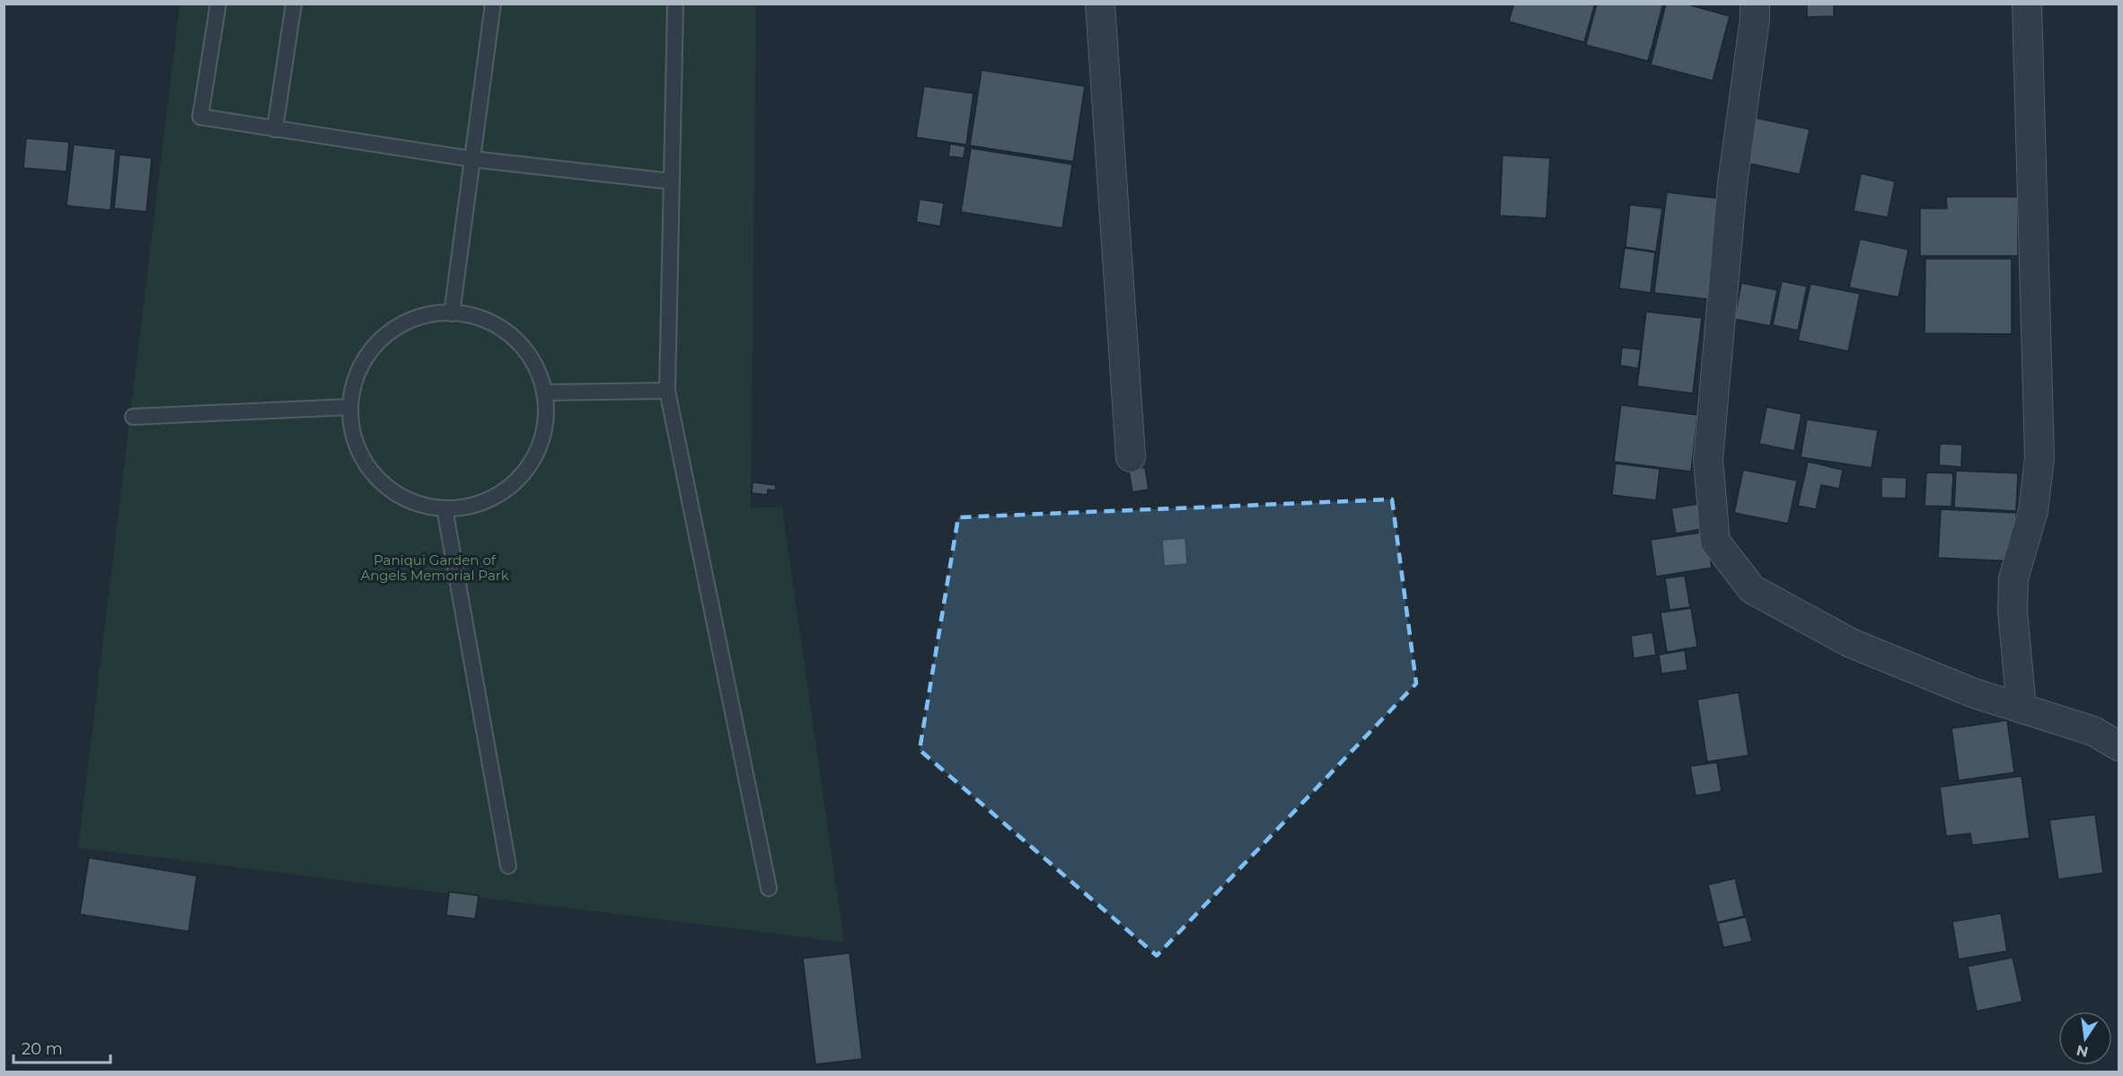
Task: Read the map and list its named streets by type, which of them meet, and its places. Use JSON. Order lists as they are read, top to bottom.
{
  "parks": ["Paniqui Garden of Angels Memorial Park"],
  "scale_bar": "20 m",
  "north": "bottom"
}
